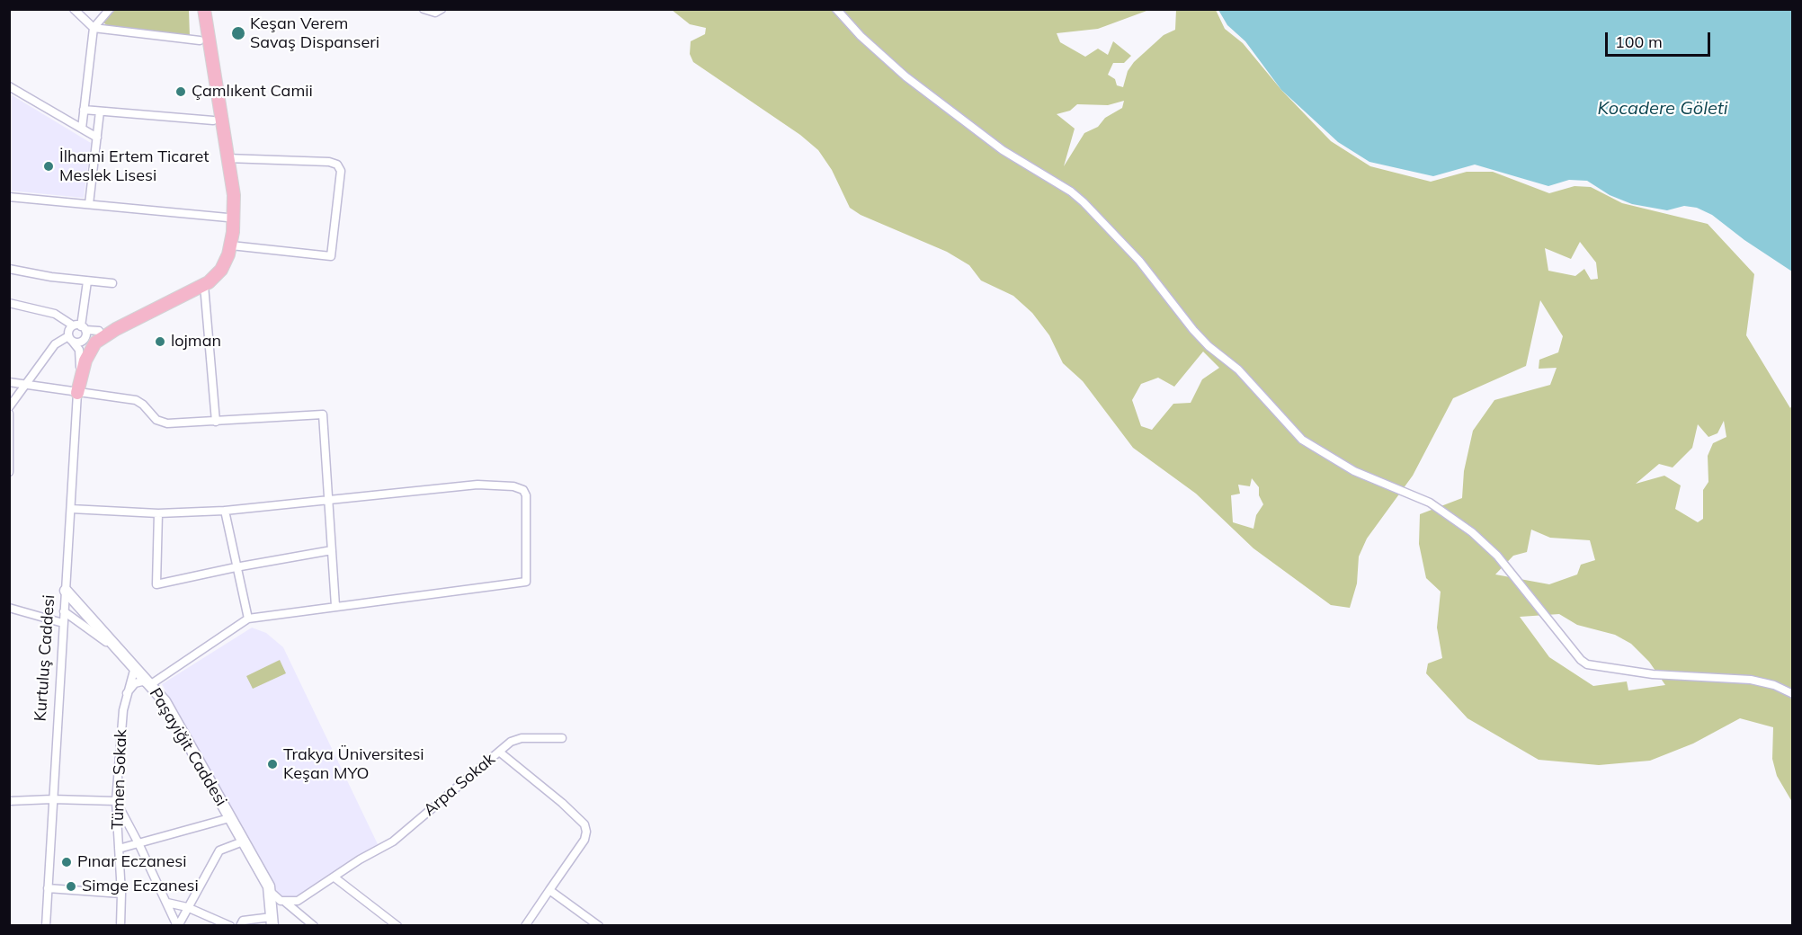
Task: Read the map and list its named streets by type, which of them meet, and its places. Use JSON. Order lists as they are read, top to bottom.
{
  "streets": {
    "main road": ["Kurtuluş Caddesi", "Paşayiğit Caddesi"],
    "street": ["Tümen Sokak", "Arpa Sokak"]
  },
  "crossings": [
    ["Kurtuluş Caddesi", "Paşayiğit Caddesi"],
    ["Paşayiğit Caddesi", "Tümen Sokak"]
  ],
  "water": ["Kocadere Göleti"],
  "places": [
    "Keşan Verem Savaş Dispanseri",
    "Çamlıkent Camii",
    "İlhami Ertem Ticaret Meslek Lisesi",
    "lojman",
    "Trakya Üniversitesi Keşan MYO",
    "Pınar Eczanesi",
    "Simge Eczanesi"
  ],
  "scale_bar": "100 m"
}
